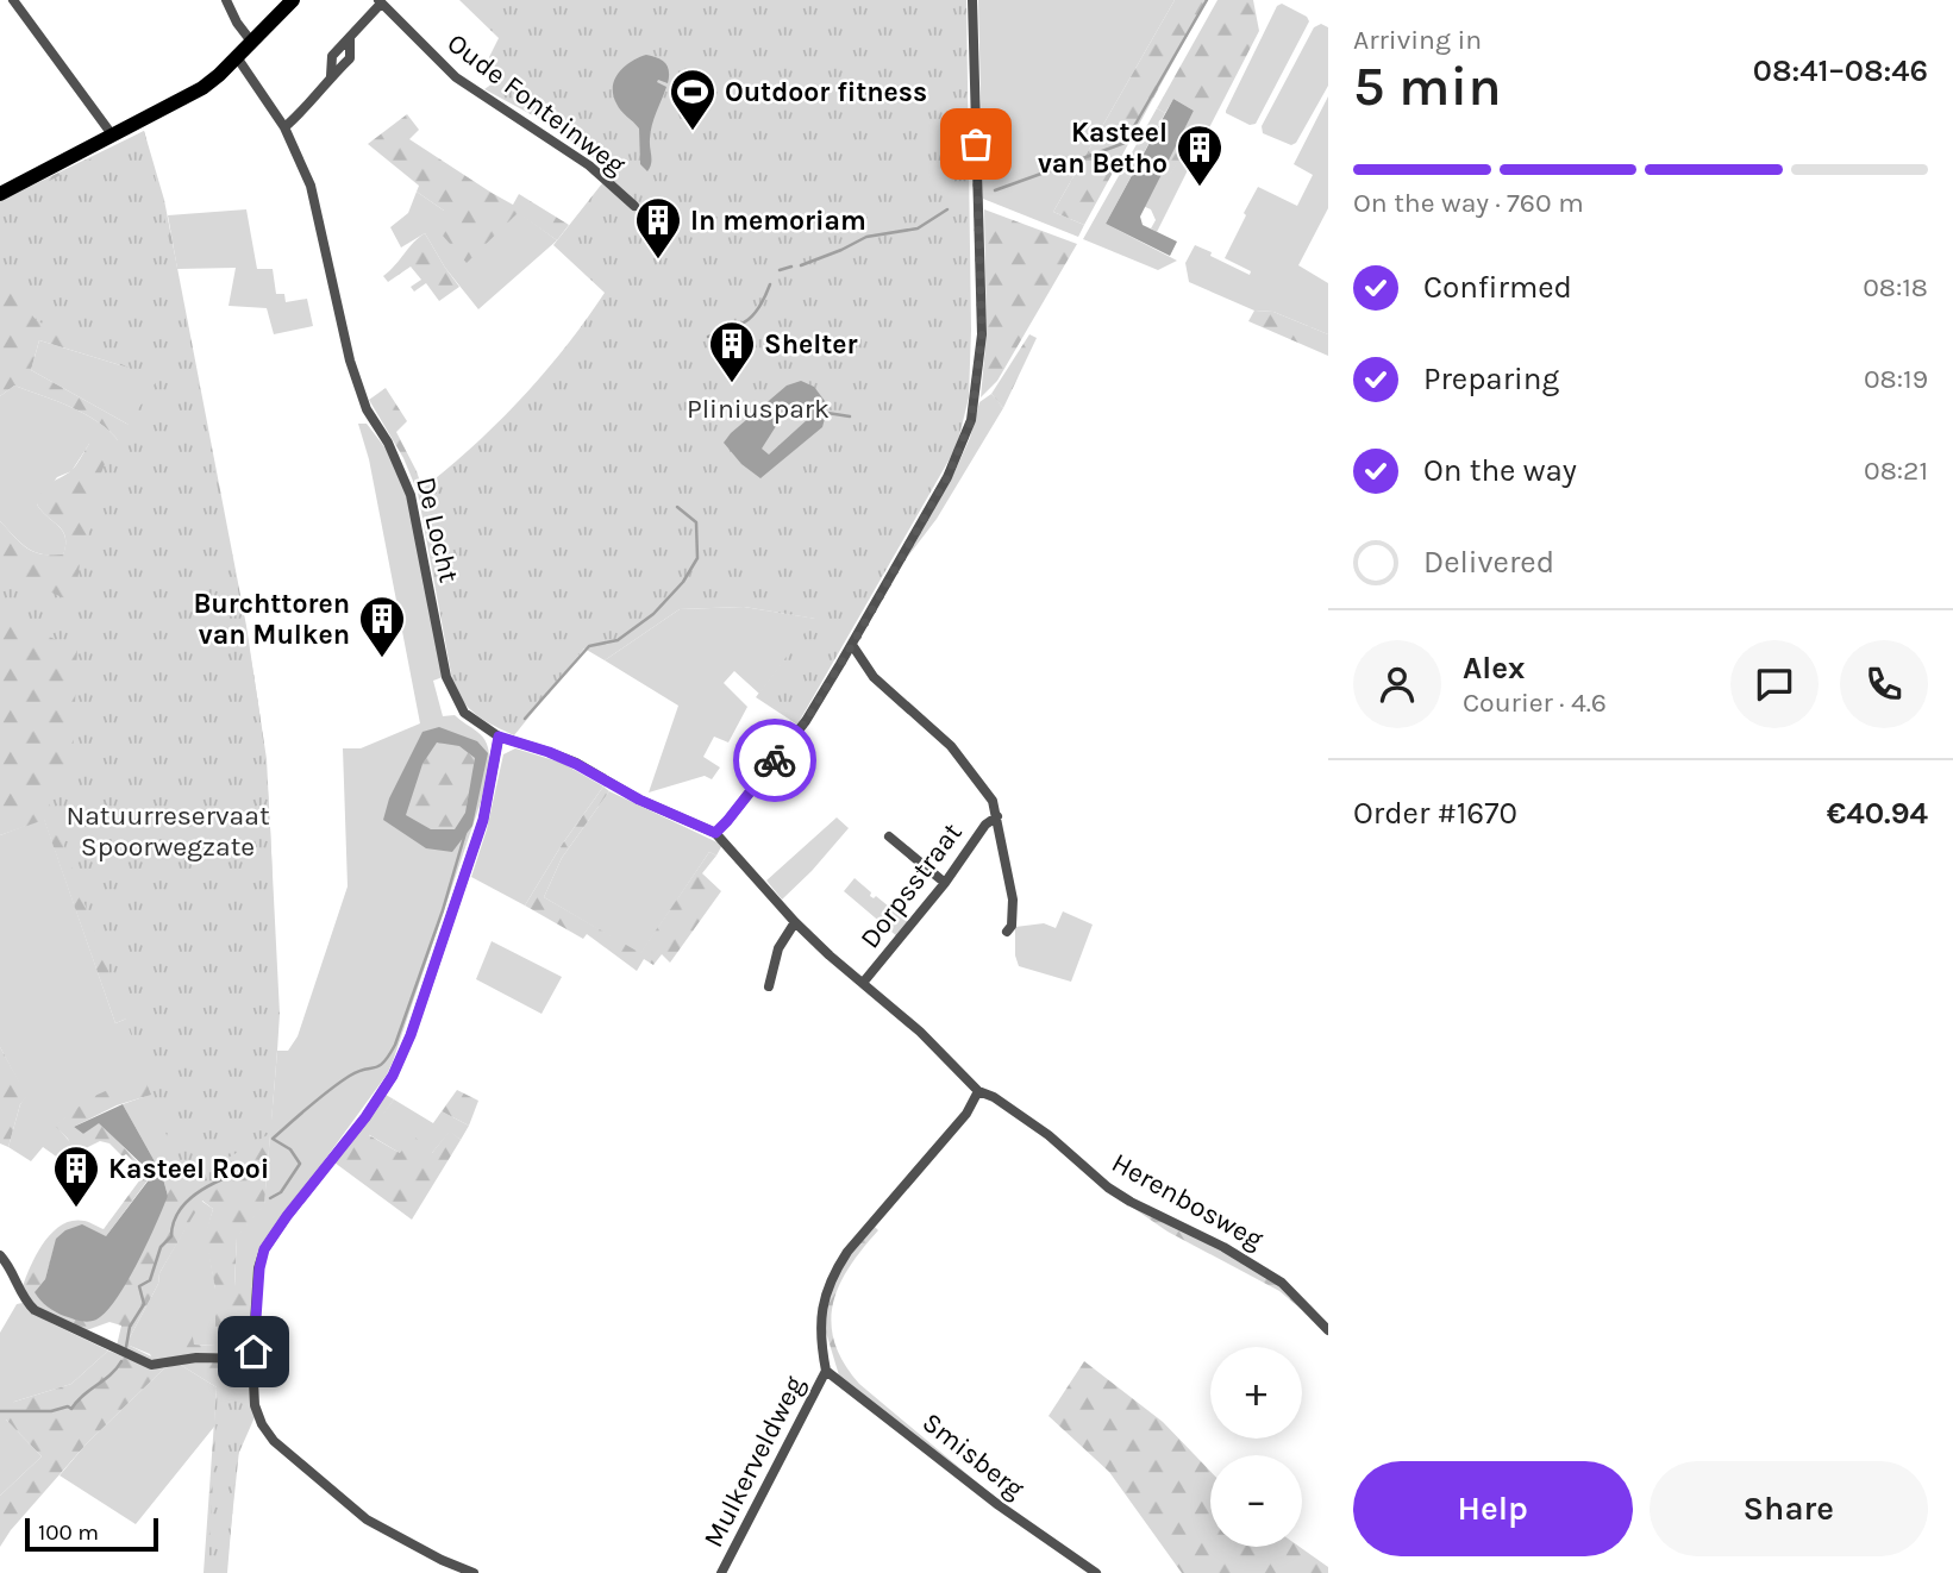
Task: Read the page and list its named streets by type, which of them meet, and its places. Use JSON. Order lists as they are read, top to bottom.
{
  "streets": {
    "street": [
      "Oude Fonteinweg",
      "De Locht",
      "Dorpsstraat",
      "Herenbosweg",
      "Smisberg",
      "Mulkerveldweg"
    ]
  },
  "crossings": [
    ["De Locht", "Herenbosweg"],
    ["Dorpsstraat", "Herenbosweg"],
    ["Smisberg", "Mulkerveldweg"]
  ],
  "parks": ["Pliniuspark", "Natuurreservaat Spoorwegzate"],
  "places": {
    "sports": ["Outdoor fitness"],
    "building": [
      "Kasteel van Betho",
      "In memoriam",
      "Shelter",
      "Burchttoren van Mulken",
      "Kasteel Rooi"
    ]
  },
  "scale_bar": "100 m",
  "page": {
    "heading": ["5 min", "Arriving in", "08:41–08:46"],
    "panel": [
      "Alex",
      "Courier · 4.6",
      "Order #1670",
      "€40.94"
    ],
    "bar": "On the way · 760 m",
    "list": [
      ["Confirmed", "08:18"],
      ["Preparing", "08:19"],
      ["On the way", "08:21"],
      "Delivered"
    ],
    "map_buttons": ["+", "−"],
    "buttons": ["Help", "Share"],
    "scale": "100 m"
  }
}
